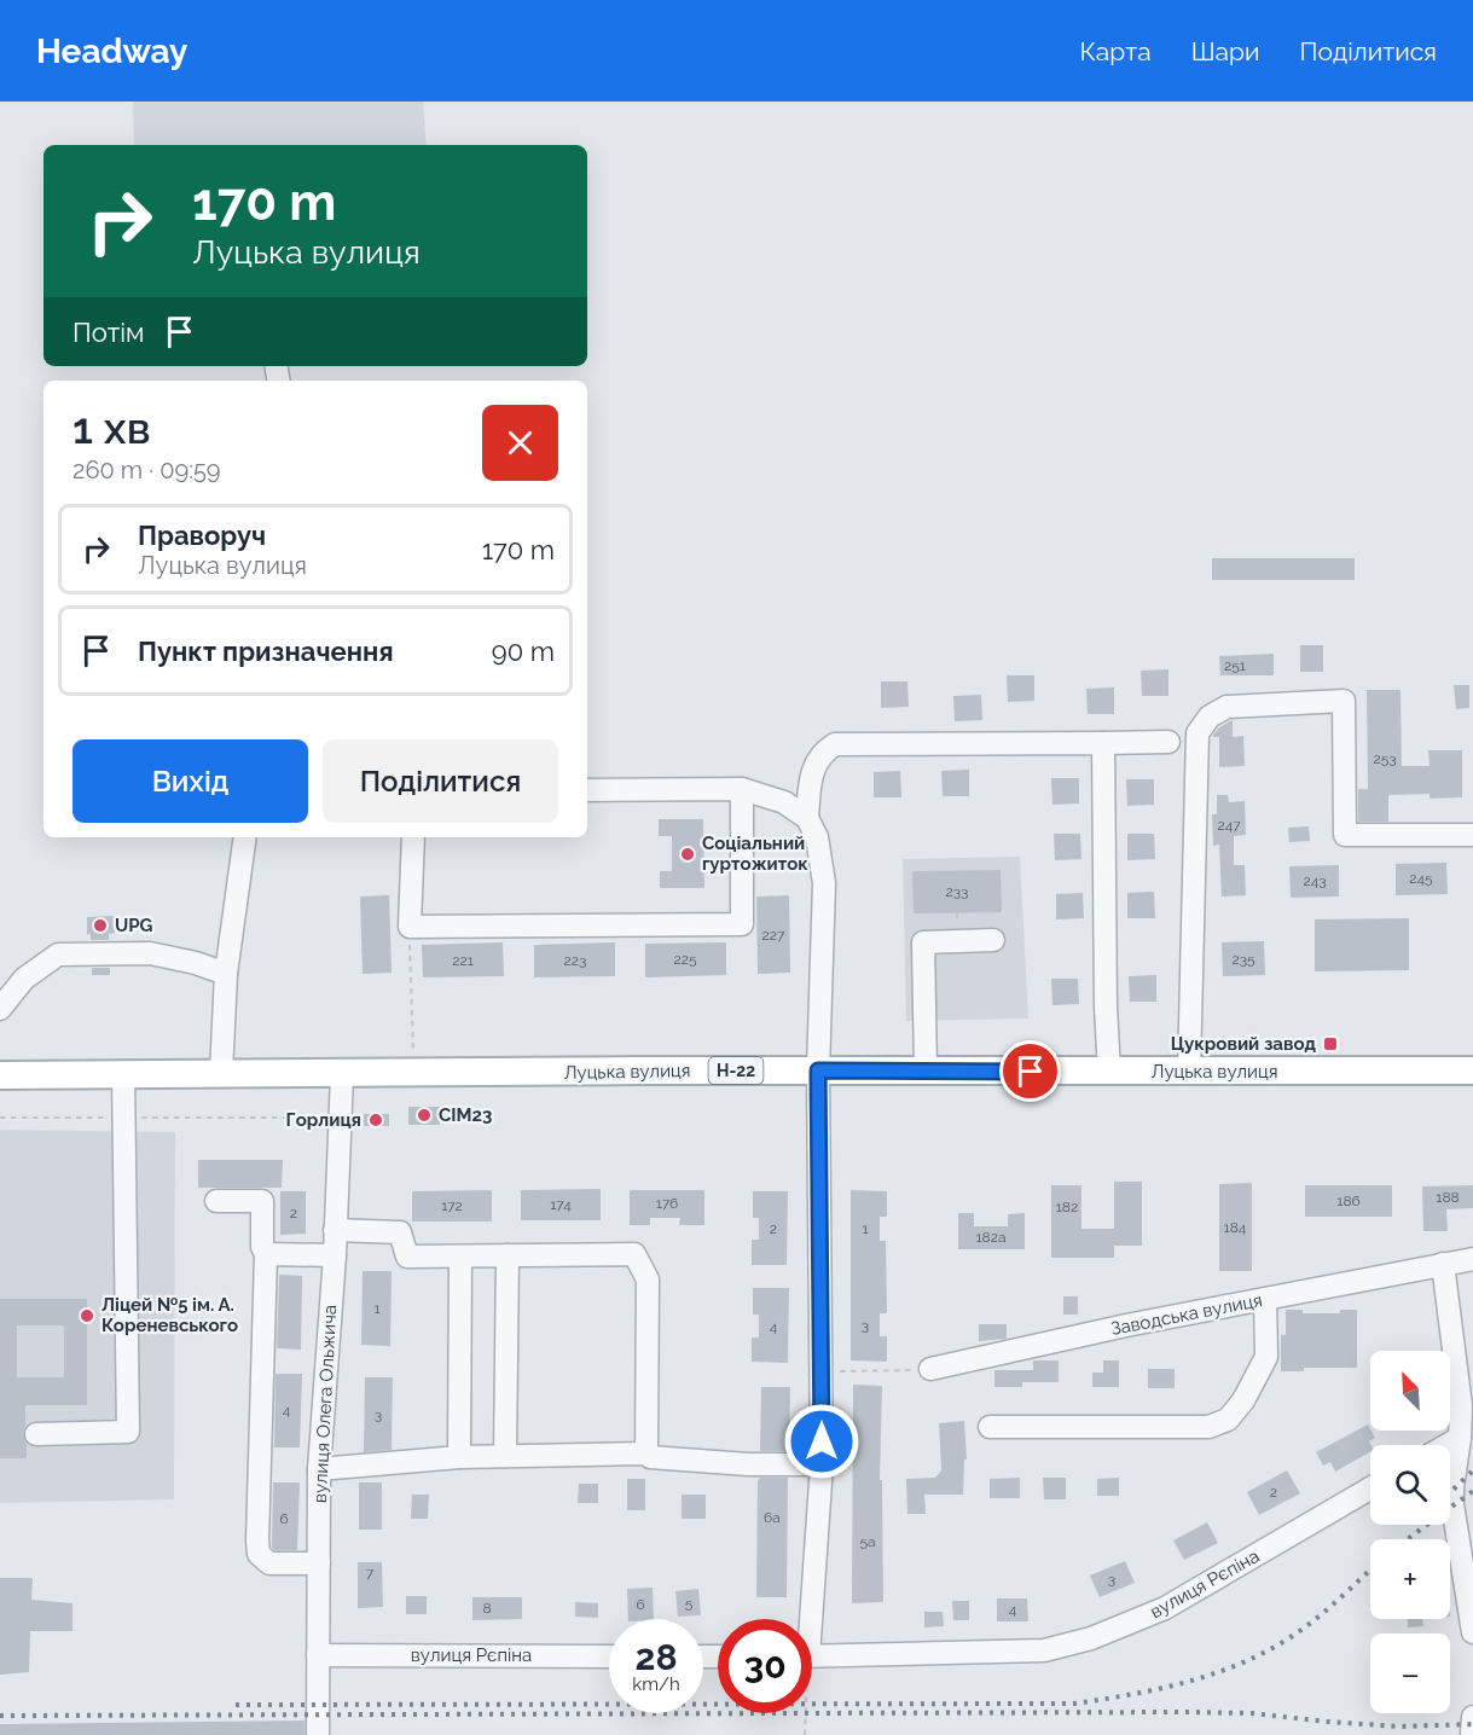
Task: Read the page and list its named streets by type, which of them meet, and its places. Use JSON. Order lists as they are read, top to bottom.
{
  "streets": {
    "main road": ["Н-22", "Луцька вулиця"],
    "street": ["Заводська вулиця", "вулиця Олега Ольжича", "вулиця Рєпіна"]
  },
  "crossings": [
    ["Луцька вулиця", "вулиця Олега Ольжича"],
    ["вулиця Олега Ольжича", "вулиця Рєпіна"]
  ],
  "places": {
    "other": [
      "Соціальний гуртожиток",
      "UPG",
      "СІМ23",
      "Горлиця",
      "Ліцей №5 ім. А. Кореневського"
    ],
    "transit": ["Цукровий завод"]
  },
  "house_numbers": [
    "251",
    "253",
    "247",
    "245",
    "243",
    "233",
    "227",
    "225",
    "235",
    "221",
    "223",
    "188",
    "186",
    "176",
    "174",
    "172",
    "182",
    "2",
    "184",
    "2",
    "1",
    "182а",
    "1",
    "3",
    "4",
    "4",
    "3",
    "2",
    "6а",
    "6",
    "5а",
    "7",
    "3",
    "5",
    "6",
    "8",
    "4"
  ],
  "north": "top left",
  "page": {
    "header": "Headway",
    "nav": ["Карта", "Шари", "Поділитися"],
    "turn": ["170 m", "Луцька вулиця"],
    "then": "Потім",
    "heading": ["1 хв", "260 m · 09:59"],
    "list": [
      {
        "name": "Праворуч",
        "note": "Луцька вулиця",
        "value": "170 m"
      },
      {
        "name": "Пункт призначення",
        "value": "90 m"
      }
    ],
    "buttons": ["Вихід", "Поділитися"],
    "map_buttons": ["+", "−"],
    "speed": "28 km/h",
    "limit": "30"
  }
}
